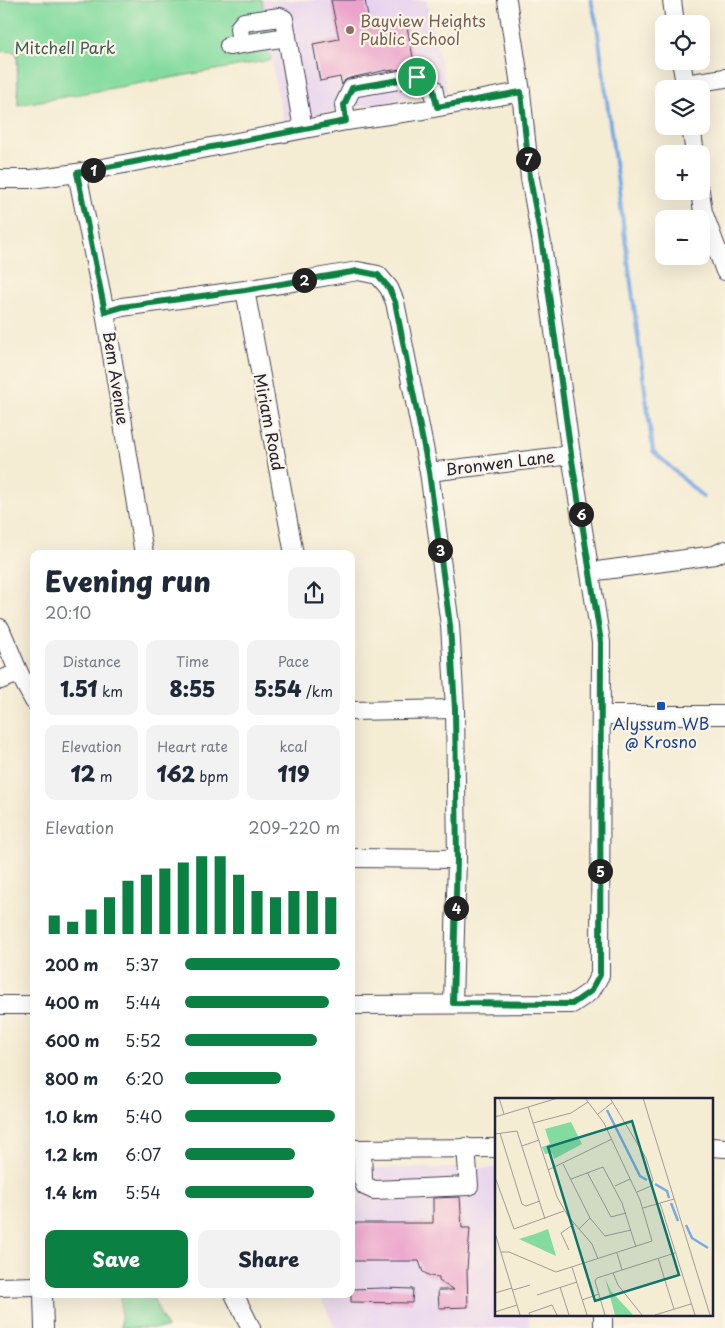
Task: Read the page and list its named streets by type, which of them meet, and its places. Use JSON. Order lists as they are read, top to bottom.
{
  "streets": {
    "street": ["Bem Avenue", "Miriam Road", "Bronwen Lane"]
  },
  "parks": ["Mitchell Park"],
  "places": {
    "other": ["Bayview Heights Public School"],
    "transit": ["Alyssum WB @ Krosno"]
  },
  "page": {
    "map_buttons": ["+", "−"],
    "pins": [
      "7",
      "1",
      "2",
      "6",
      "3",
      "5",
      "4"
    ],
    "heading": ["Evening run", "20:10"],
    "stats": [
      ["Distance", "1.51 km"],
      ["Time", "8:55"],
      ["Pace", "5:54 /km"],
      ["Elevation", "12 m"],
      ["Heart rate", "162 bpm"],
      ["kcal", "119"]
    ],
    "chart": ["Elevation", "209–220 m"],
    "list": [
      {
        "name": "200 m",
        "note": "5:37"
      },
      {
        "name": "400 m",
        "note": "5:44"
      },
      {
        "name": "600 m",
        "note": "5:52"
      },
      {
        "name": "800 m",
        "note": "6:20"
      },
      {
        "name": "1.0 km",
        "note": "5:40"
      },
      {
        "name": "1.2 km",
        "note": "6:07"
      },
      {
        "name": "1.4 km",
        "note": "5:54"
      }
    ],
    "buttons": ["Save", "Share"]
  }
}
